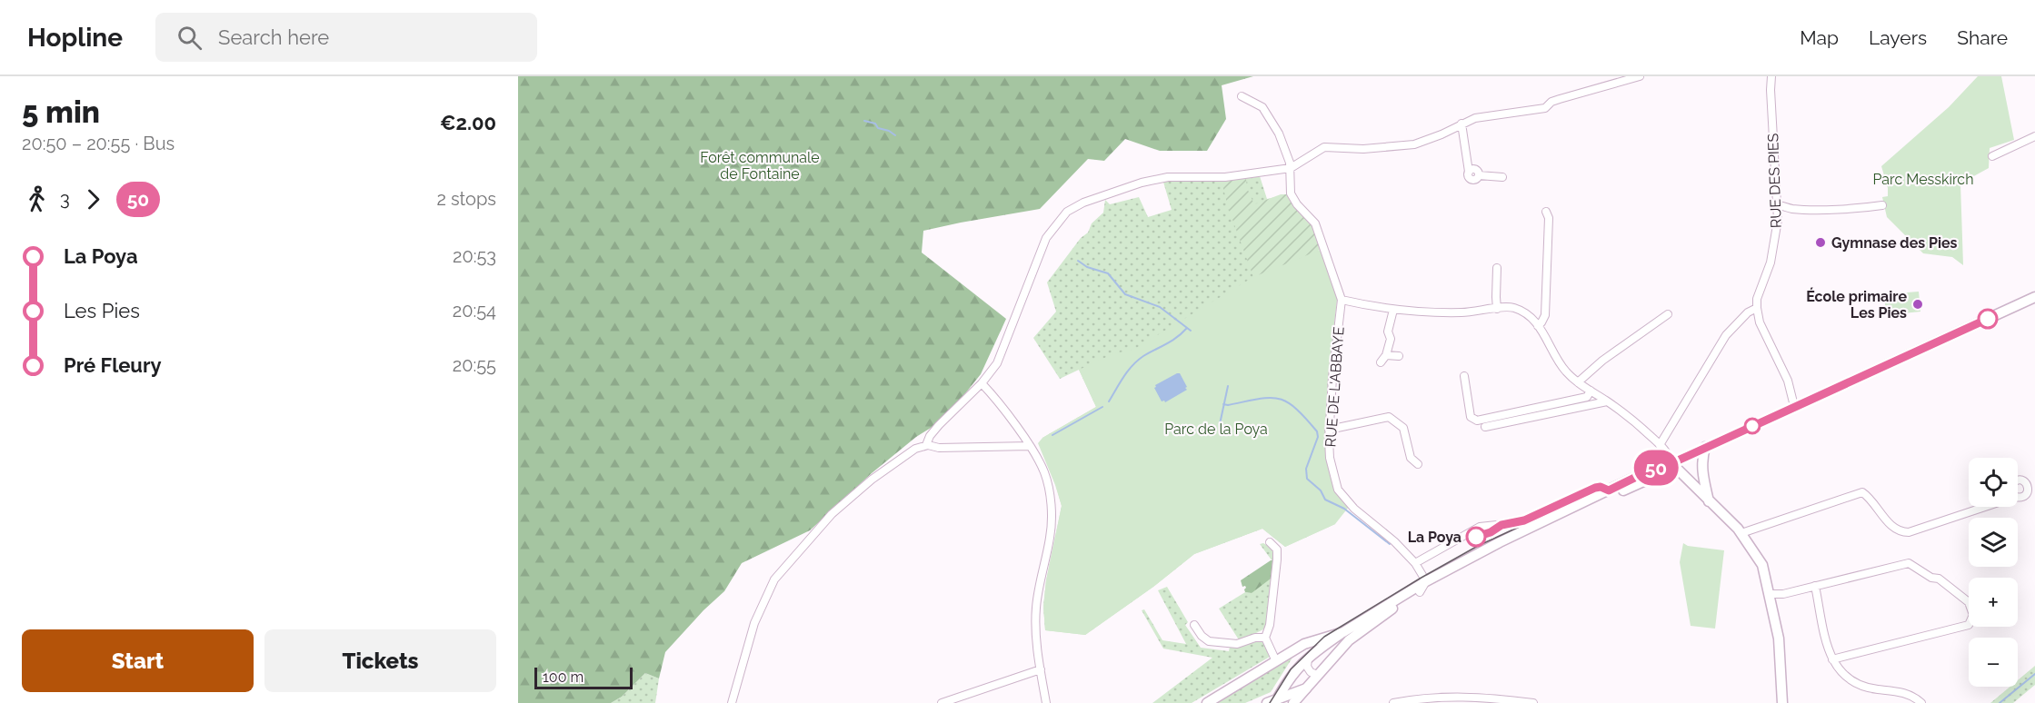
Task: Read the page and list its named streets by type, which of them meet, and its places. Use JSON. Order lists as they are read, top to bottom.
{
  "streets": {
    "street": ["RUE DES PIES", "RUE DE L'ABBAYE"]
  },
  "parks": ["Forêt communale de Fontaine", "Parc Messkirch", "Parc de la Poya"],
  "places": ["Gymnase des Pies", "École primaire Les Pies", "La Poya"],
  "lines": ["bus line 50"],
  "scale_bar": "100 m",
  "page": {
    "header": "Hopline",
    "search": "Search here",
    "nav": ["Map", "Layers", "Share"],
    "heading": ["5 min", "20:50 – 20:55 · Bus", "€2.00"],
    "on_map": "50",
    "legs": ["3", "50", "2 stops"],
    "list": [
      {
        "name": "La Poya",
        "value": "20:53"
      },
      {
        "name": "Les Pies",
        "value": "20:54"
      },
      {
        "name": "Pré Fleury",
        "value": "20:55"
      }
    ],
    "map_buttons": ["+", "−"],
    "buttons": ["Start", "Tickets"],
    "scale": "100 m"
  }
}
